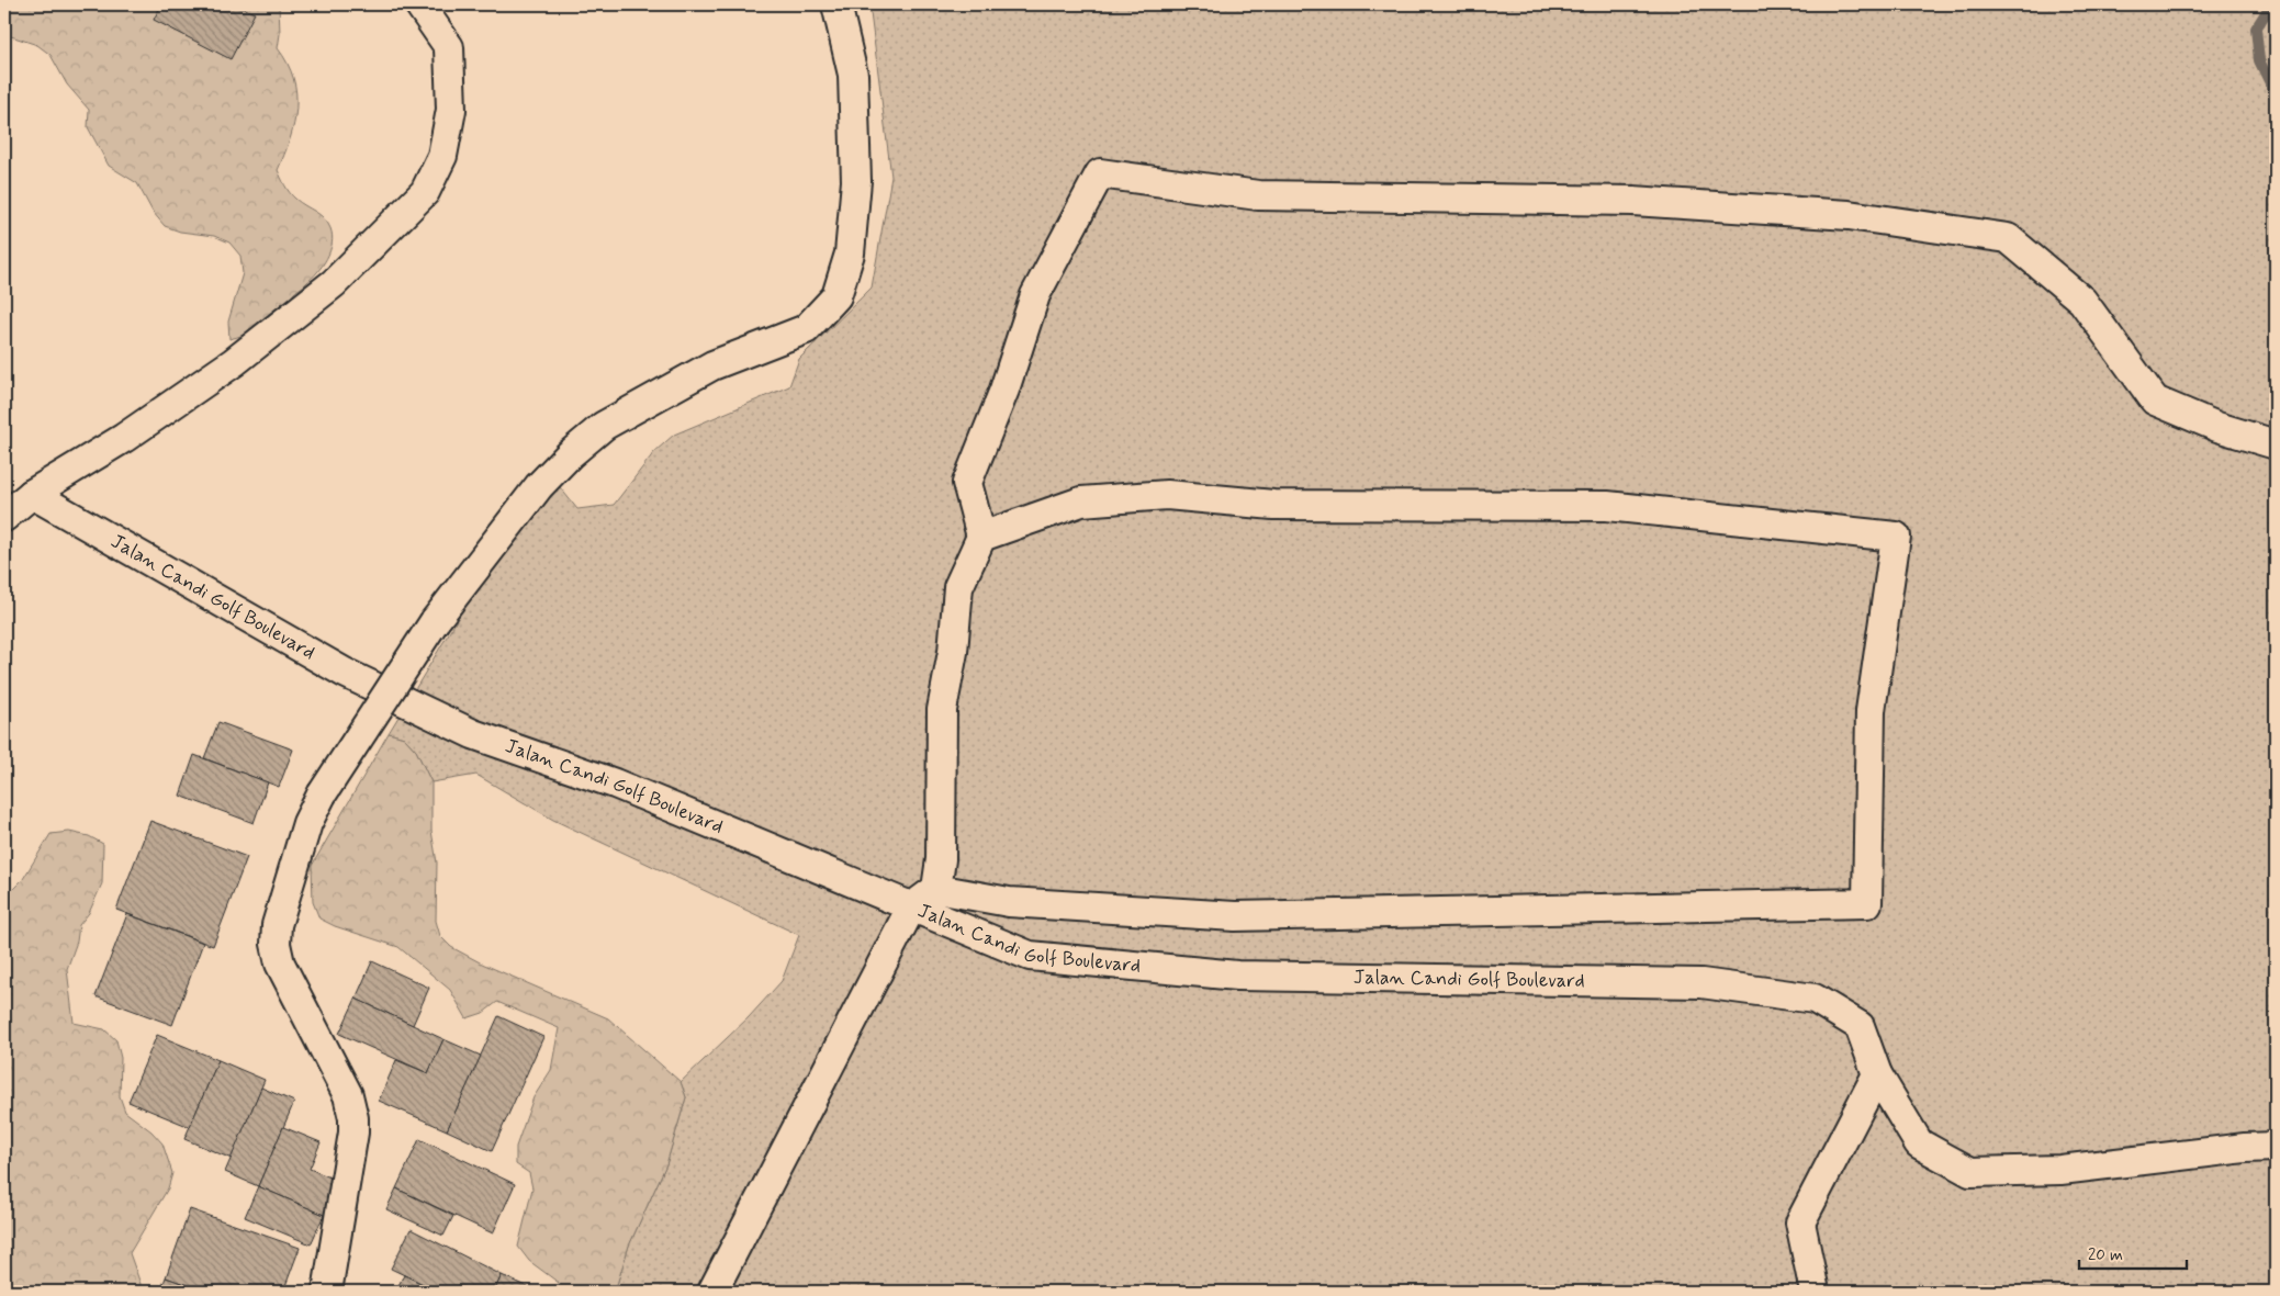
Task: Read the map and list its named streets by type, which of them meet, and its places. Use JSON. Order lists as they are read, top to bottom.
{
  "streets": {
    "street": ["Jalan Candi Golf Boulevard"]
  },
  "scale_bar": "20 m"
}
